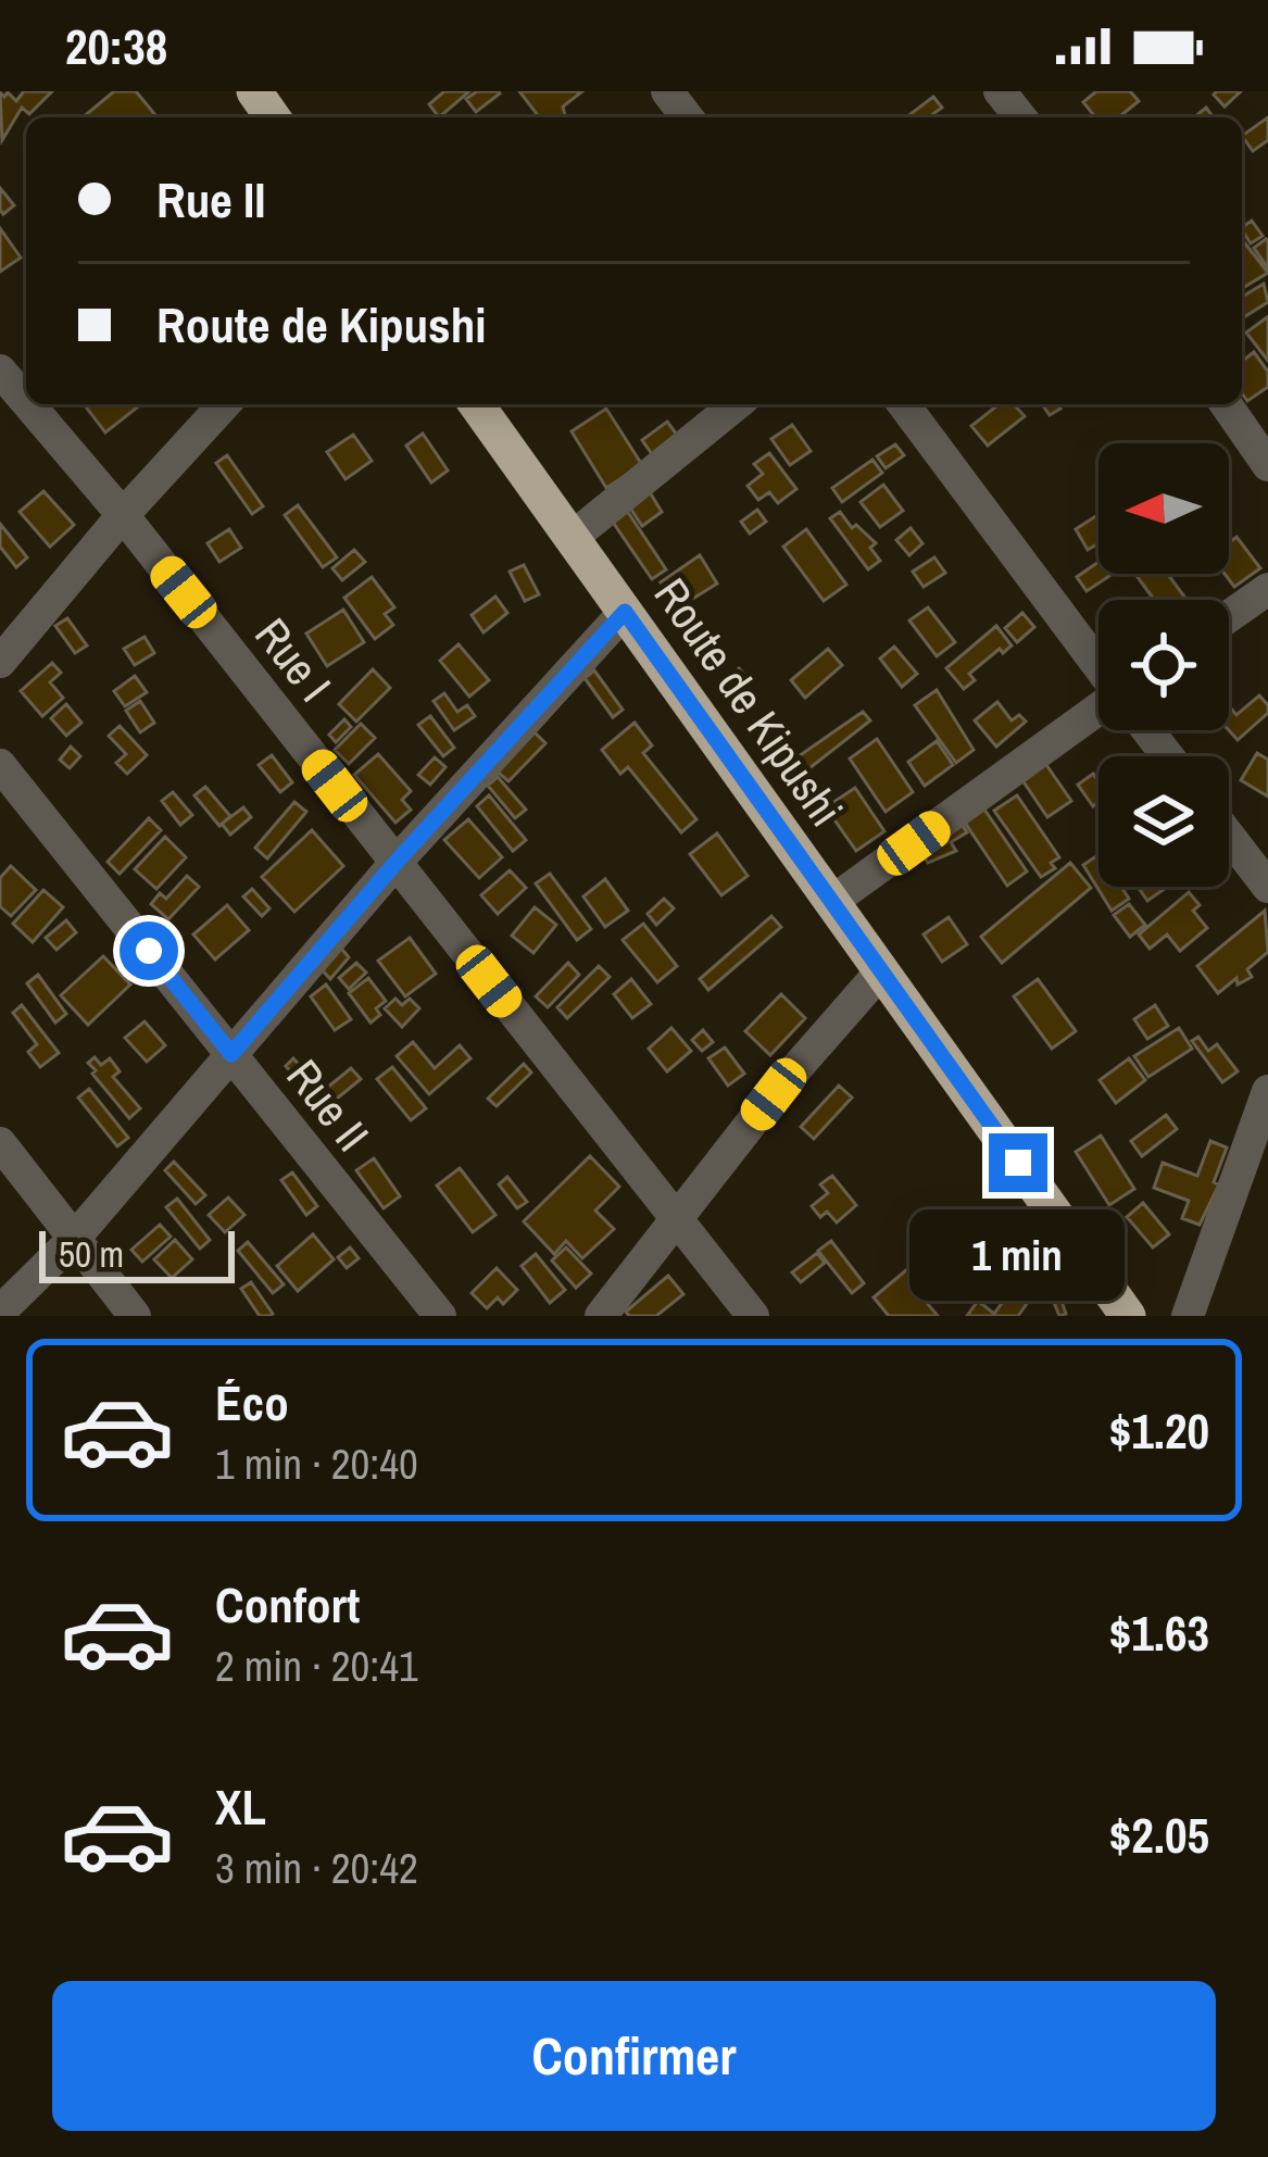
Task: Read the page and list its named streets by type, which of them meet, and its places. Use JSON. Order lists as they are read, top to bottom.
{
  "streets": {
    "highway": ["Route de Kipushi"],
    "street": ["Rue I", "Rue II"]
  },
  "scale_bar": "50 m",
  "north": "left",
  "page": {
    "status": "20:38",
    "banner": ["Rue II", "Route de Kipushi"],
    "bubble": "1 min",
    "scale": "50 m",
    "list": [
      {
        "name": "Éco",
        "note": "1 min · 20:40",
        "value": "$1.20"
      },
      {
        "name": "Confort",
        "note": "2 min · 20:41",
        "value": "$1.63"
      },
      {
        "name": "XL",
        "note": "3 min · 20:42",
        "value": "$2.05"
      }
    ],
    "buttons": "Confirmer"
  }
}
